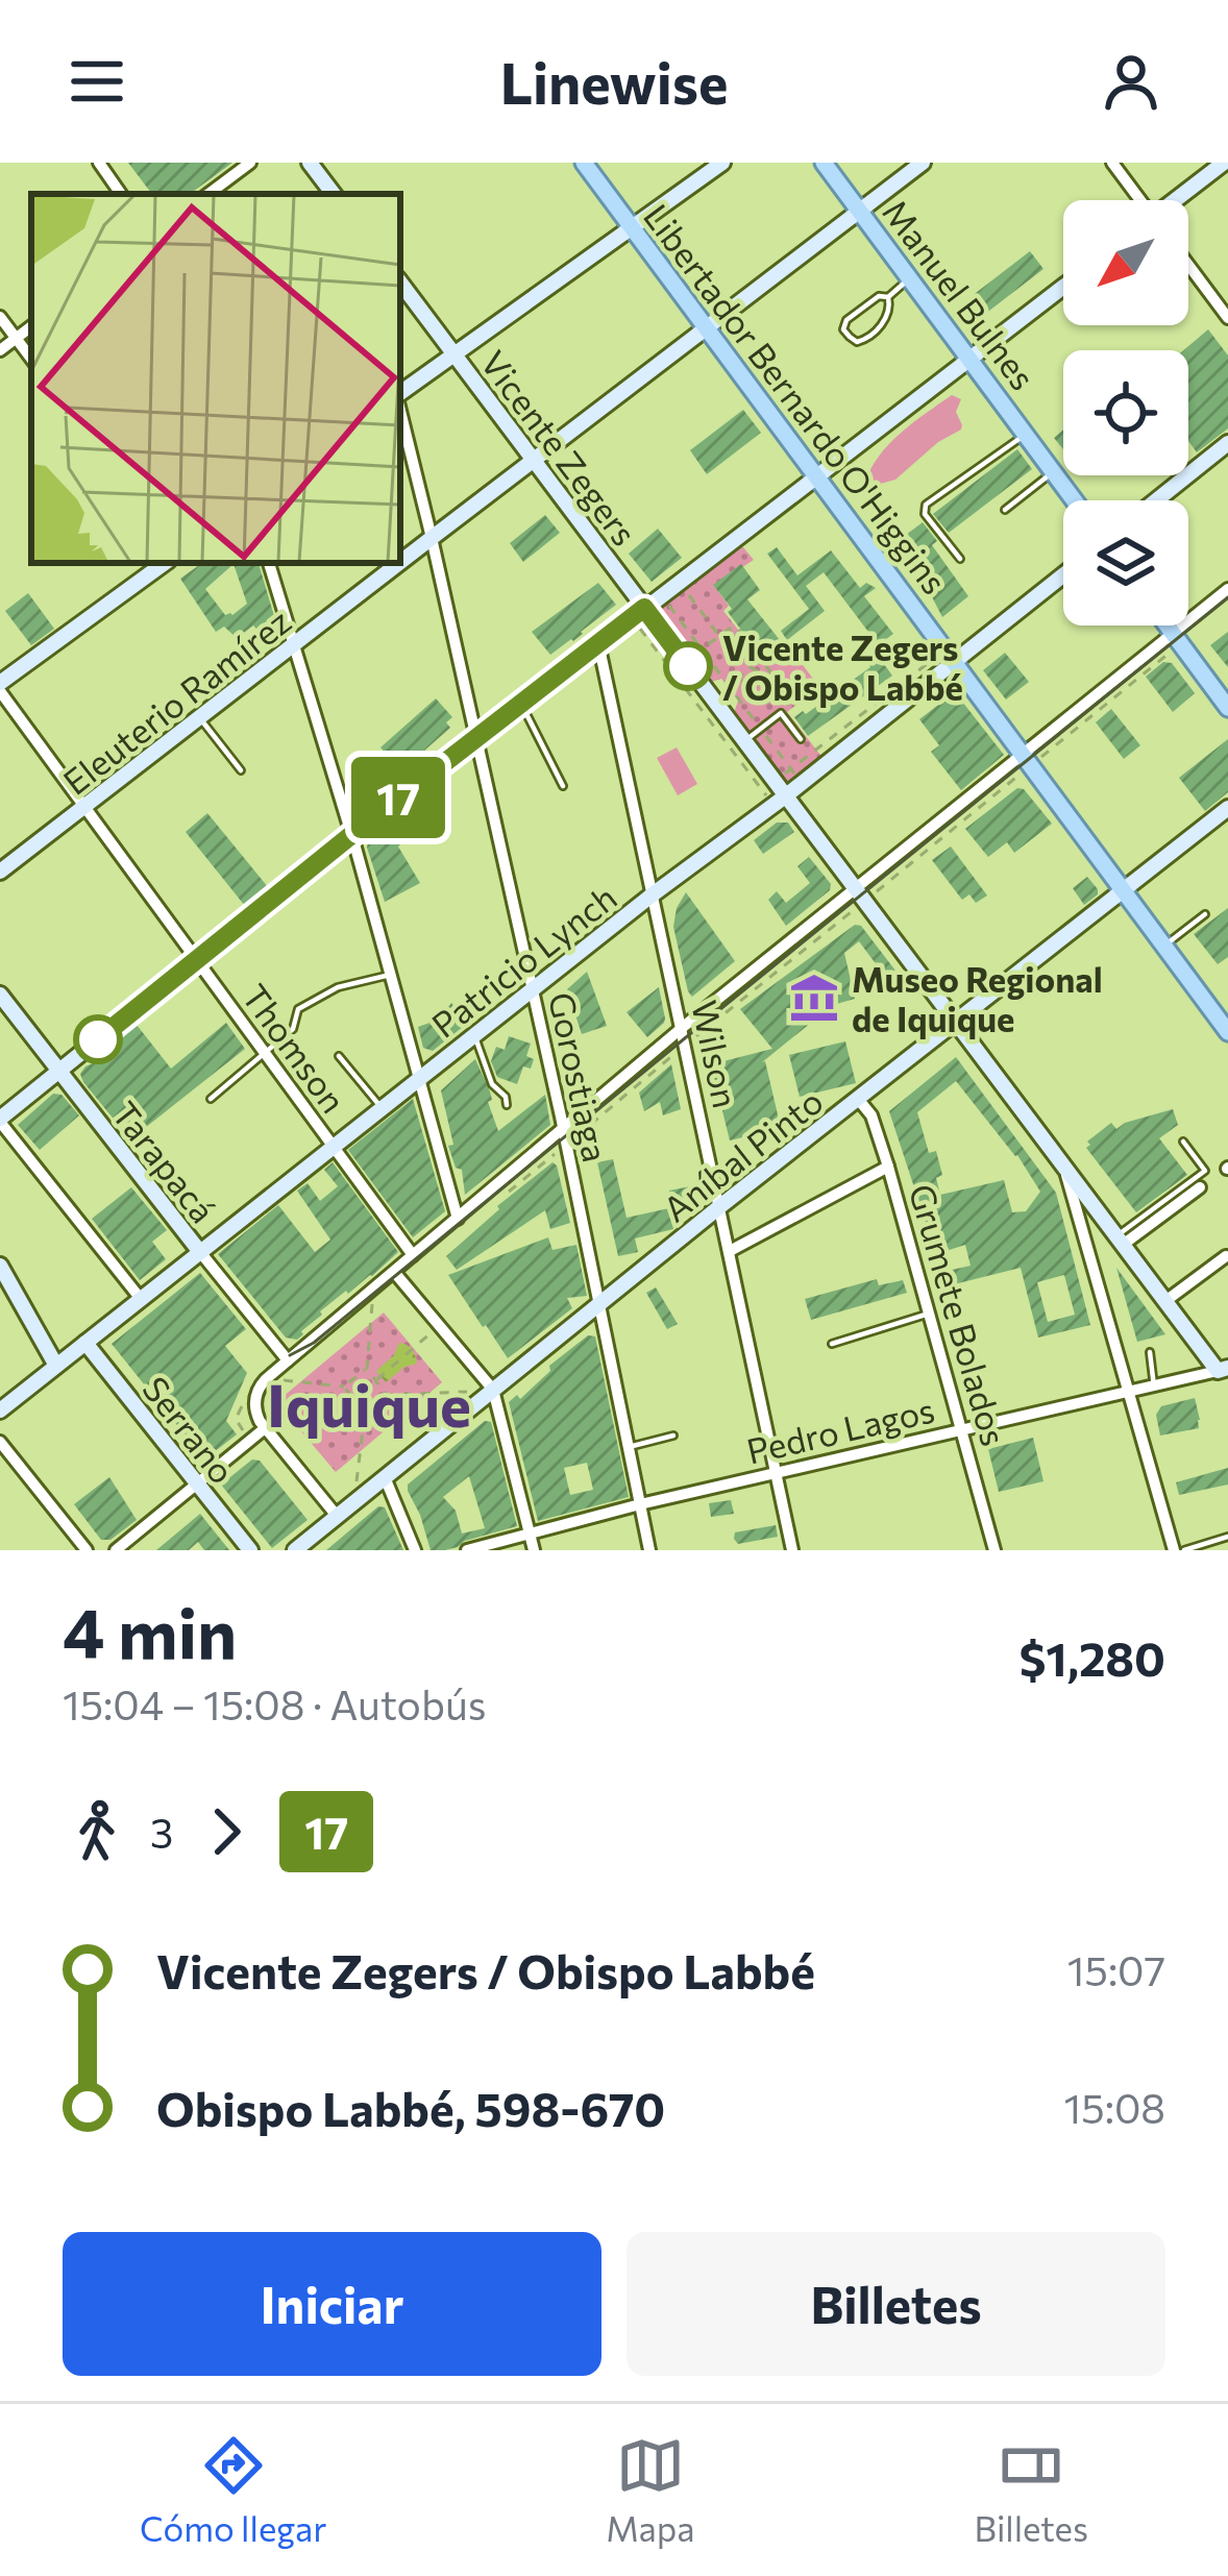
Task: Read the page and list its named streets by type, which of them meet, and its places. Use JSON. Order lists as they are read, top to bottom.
{
  "streets": {
    "main road": ["Manuel Bulnes", "Libertador Bernardo O'Higgins"],
    "street": [
      "Vicente Zegers",
      "Eleuterio Ramírez",
      "Patricio Lynch",
      "Thomson",
      "Wilson",
      "Gorostiaga",
      "Aníbal Pinto",
      "Tarapacá",
      "Grumete Bolados",
      "Serrano",
      "Pedro Lagos"
    ]
  },
  "crossings": [
    ["Manuel Bulnes", "Eleuterio Ramírez"],
    ["Libertador Bernardo O'Higgins", "Eleuterio Ramírez"],
    ["Libertador Bernardo O'Higgins", "Patricio Lynch"],
    ["Libertador Bernardo O'Higgins", "Aníbal Pinto"],
    ["Vicente Zegers", "Eleuterio Ramírez"],
    ["Vicente Zegers", "Patricio Lynch"],
    ["Vicente Zegers", "Aníbal Pinto"],
    ["Vicente Zegers", "Pedro Lagos"],
    ["Eleuterio Ramírez", "Thomson"],
    ["Eleuterio Ramírez", "Gorostiaga"],
    ["Patricio Lynch", "Thomson"],
    ["Patricio Lynch", "Wilson"],
    ["Patricio Lynch", "Gorostiaga"],
    ["Patricio Lynch", "Tarapacá"],
    ["Patricio Lynch", "Serrano"],
    ["Wilson", "Aníbal Pinto"],
    ["Wilson", "Pedro Lagos"],
    ["Gorostiaga", "Aníbal Pinto"],
    ["Gorostiaga", "Pedro Lagos"],
    ["Aníbal Pinto", "Grumete Bolados"],
    ["Grumete Bolados", "Pedro Lagos"]
  ],
  "districts": ["Iquique"],
  "places": {
    "other": ["Vicente Zegers / Obispo Labbé"],
    "museum": ["Museo Regional de Iquique"]
  },
  "lines": ["bus line 17"],
  "north": "bottom left",
  "page": {
    "header": "Linewise",
    "on_map": "17",
    "heading": ["4 min", "15:04 – 15:08 · Autobús", "$1,280"],
    "legs": ["3", "17"],
    "list": [
      {
        "name": "Vicente Zegers / Obispo Labbé",
        "value": "15:07"
      },
      {
        "name": "Obispo Labbé, 598-670",
        "value": "15:08"
      }
    ],
    "buttons": ["Iniciar", "Billetes"],
    "tabs": ["Cómo llegar", "Mapa", "Billetes"]
  }
}
